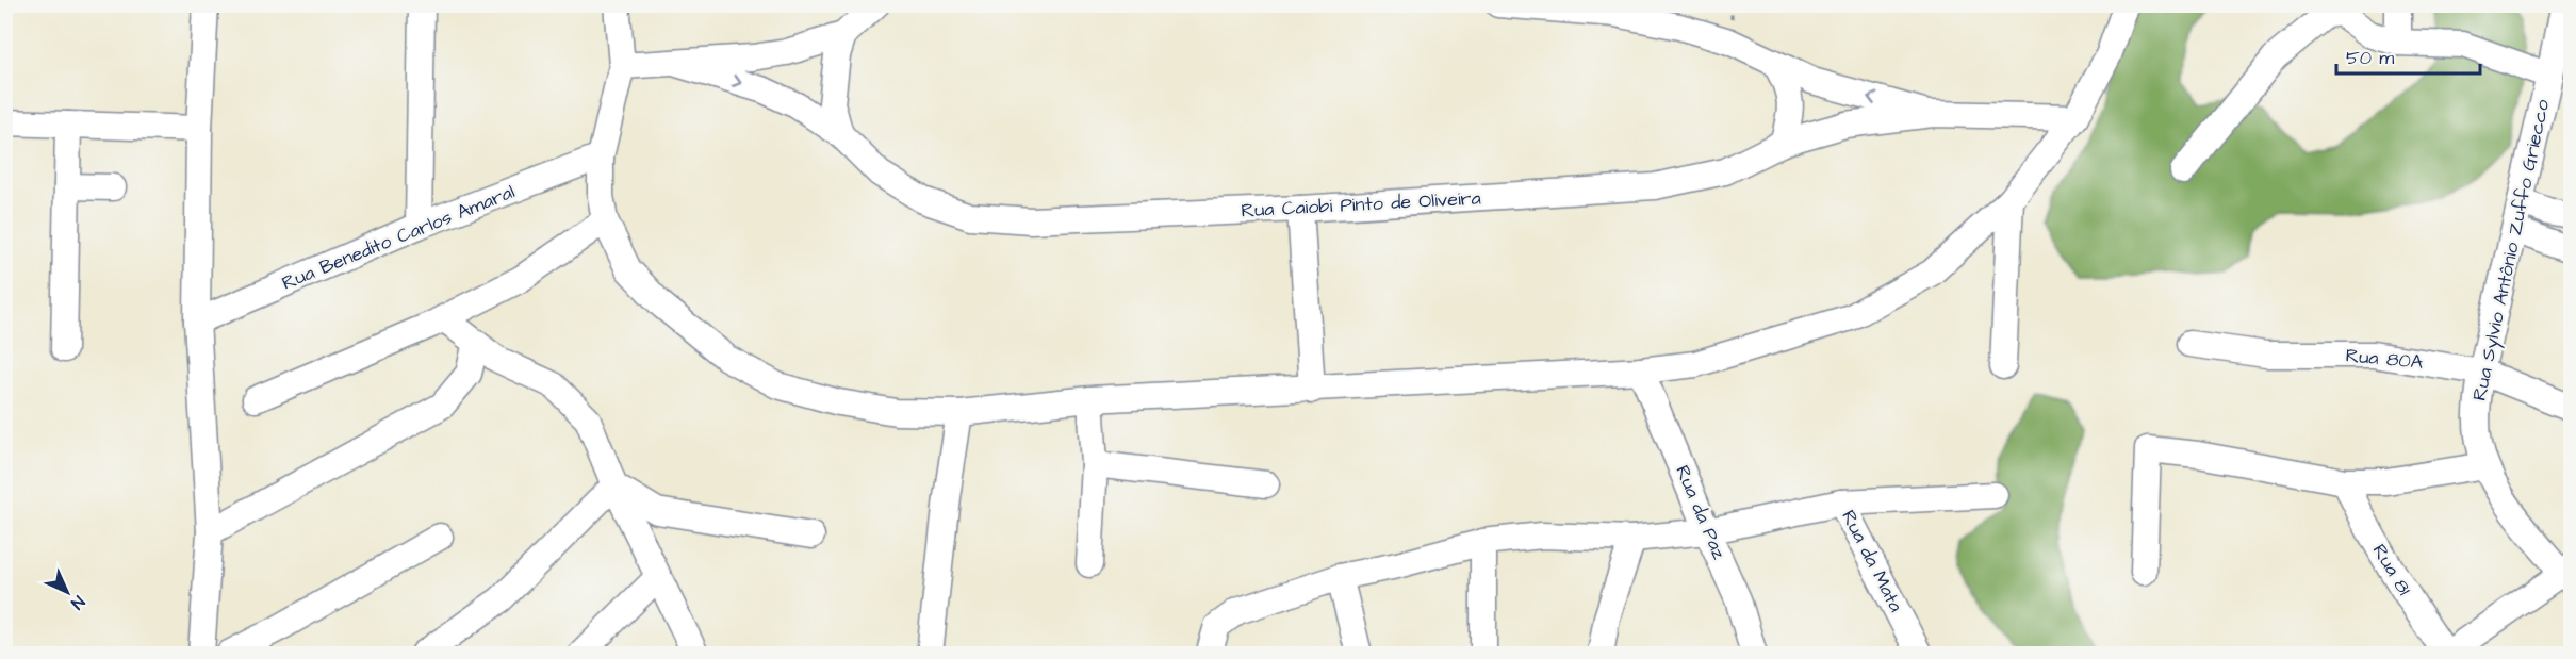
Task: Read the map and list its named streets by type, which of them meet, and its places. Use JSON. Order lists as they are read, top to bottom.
{
  "streets": {
    "street": [
      "Rua Caiobi Pinto de Oliveira",
      "Rua Benedito Carlos Amaral",
      "Rua Sylvio Antônio Zuffo Griecco",
      "Rua 80A",
      "Rua da Paz",
      "Rua da Mata",
      "Rua 81"
    ]
  },
  "crossings": [
    ["Rua Sylvio Antônio Zuffo Griecco", "Rua 80A"]
  ],
  "scale_bar": "50 m",
  "north": "bottom right"
}
